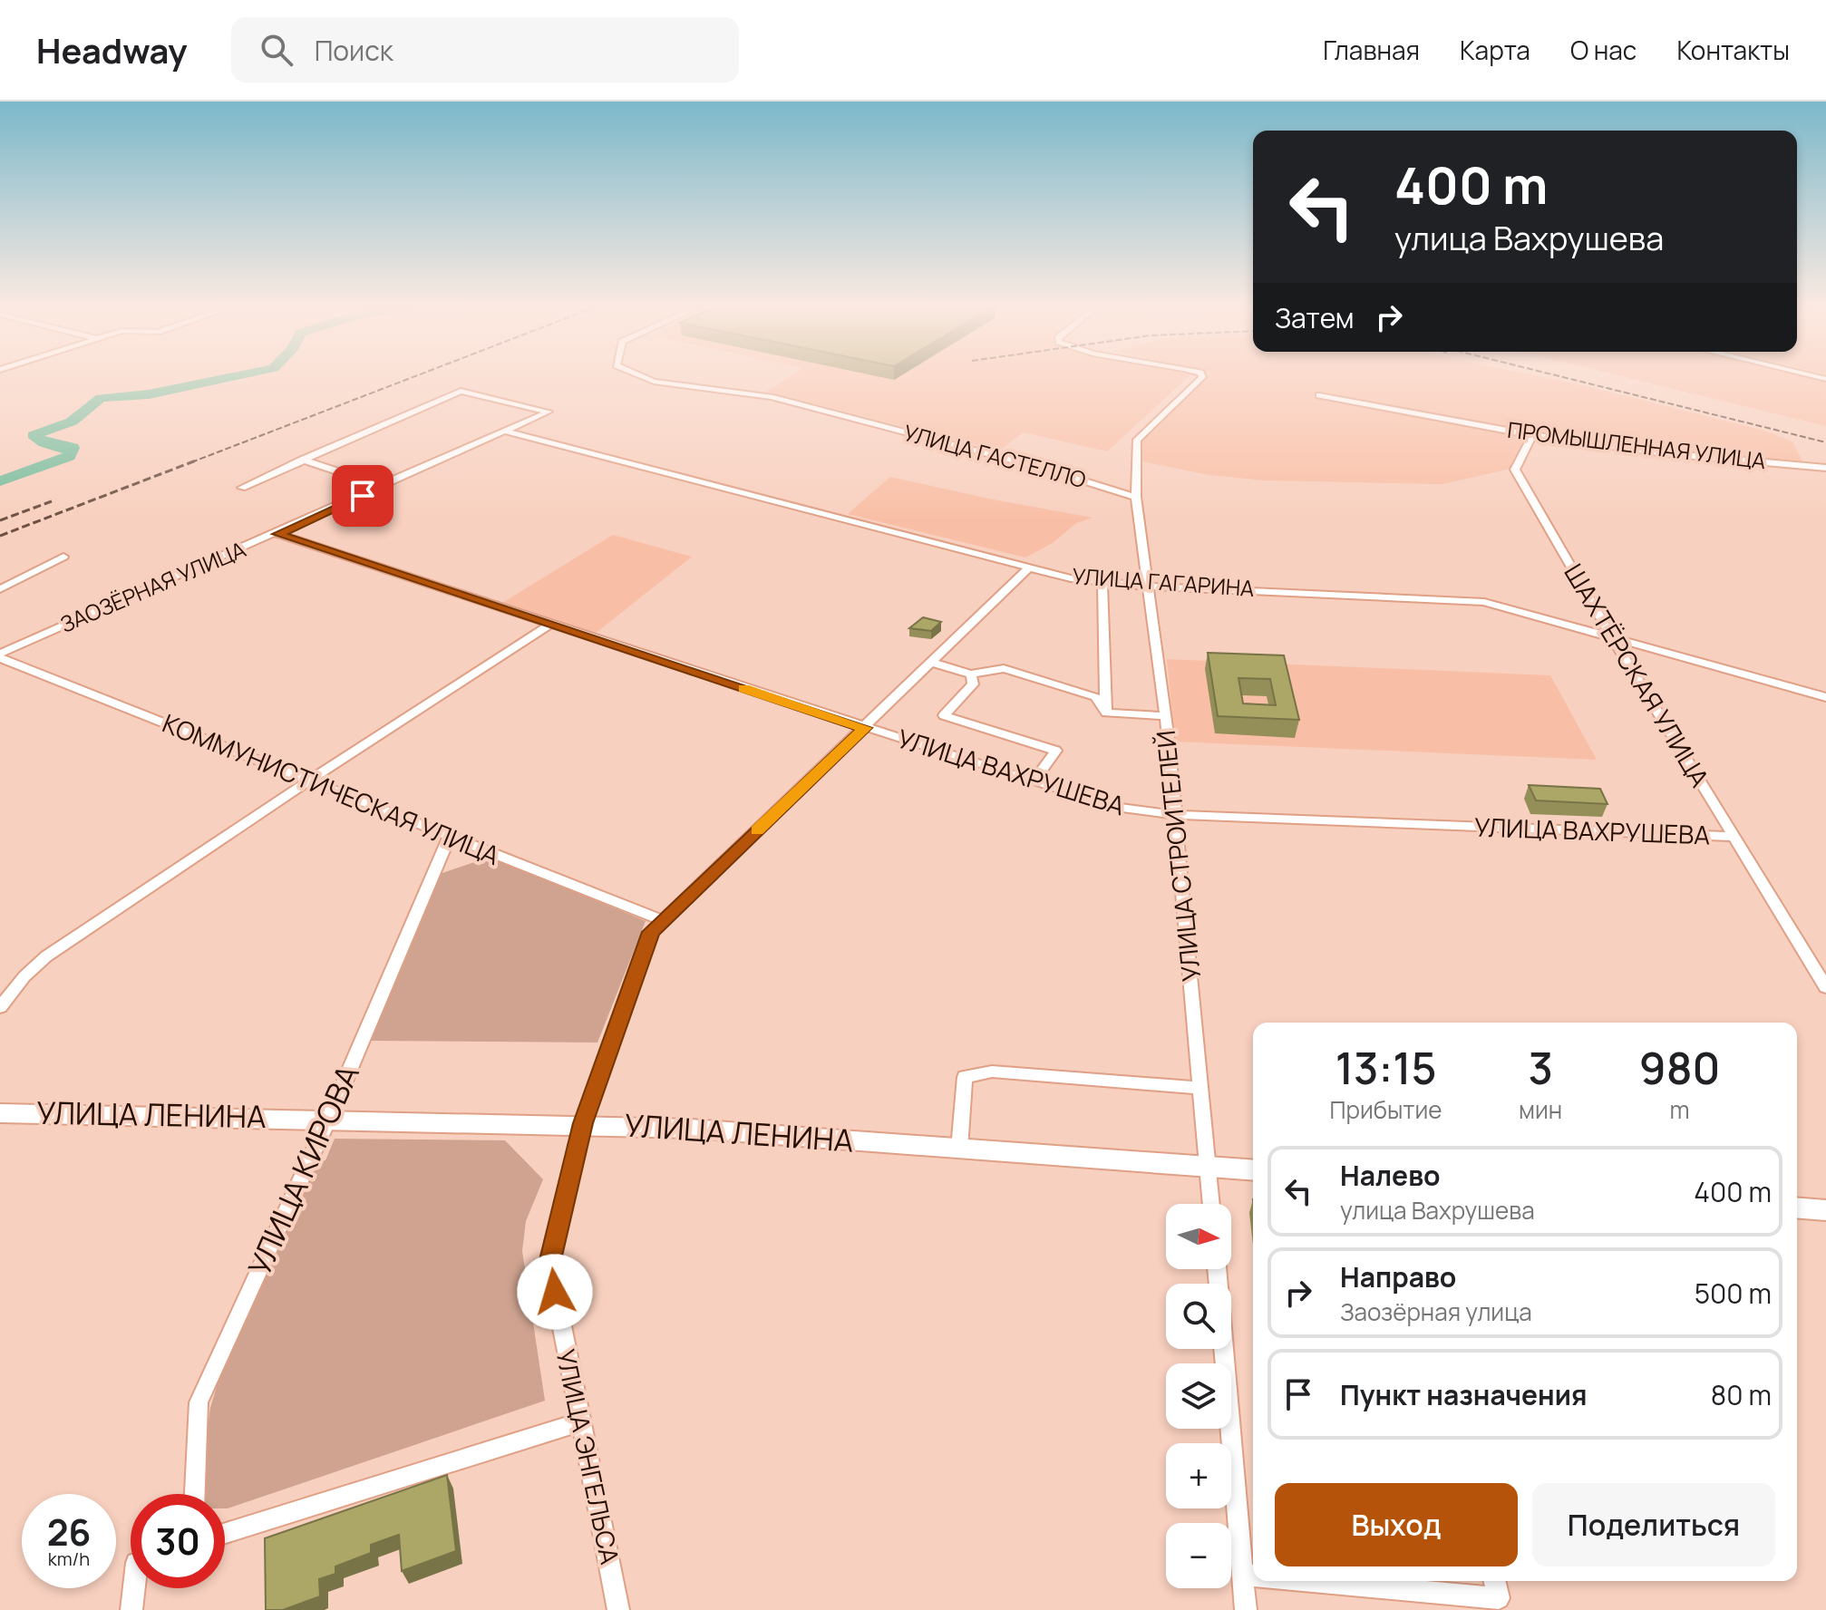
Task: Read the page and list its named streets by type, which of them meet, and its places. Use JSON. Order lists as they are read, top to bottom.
{
  "streets": {
    "main road": ["УЛИЦА ЛЕНИНА"],
    "street": [
      "ПРОМЫШЛЕННАЯ УЛИЦА",
      "УЛИЦА ГАСТЕЛЛО",
      "УЛИЦА ГАГАРИНА",
      "ЗАОЗЁРНАЯ УЛИЦА",
      "ШАХТЁРСКАЯ УЛИЦА",
      "УЛИЦА ВАХРУШЕВА",
      "КОММУНИСТИЧЕСКАЯ УЛИЦА",
      "УЛИЦА СТРОИТЕЛЕЙ",
      "УЛИЦА КИРОВА",
      "УЛИЦА ЭНГЕЛЬСА"
    ]
  },
  "crossings": [
    ["ПРОМЫШЛЕННАЯ УЛИЦА", "ШАХТЁРСКАЯ УЛИЦА"],
    ["УЛИЦА ГАСТЕЛЛО", "УЛИЦА СТРОИТЕЛЕЙ"],
    ["УЛИЦА ГАГАРИНА", "ЗАОЗЁРНАЯ УЛИЦА"],
    ["УЛИЦА ГАГАРИНА", "ШАХТЁРСКАЯ УЛИЦА"],
    ["УЛИЦА ГАГАРИНА", "УЛИЦА СТРОИТЕЛЕЙ"],
    ["УЛИЦА ГАГАРИНА", "УЛИЦА ЭНГЕЛЬСА"],
    ["ЗАОЗЁРНАЯ УЛИЦА", "УЛИЦА ВАХРУШЕВА"],
    ["ЗАОЗЁРНАЯ УЛИЦА", "КОММУНИСТИЧЕСКАЯ УЛИЦА"],
    ["ШАХТЁРСКАЯ УЛИЦА", "УЛИЦА ВАХРУШЕВА"],
    ["УЛИЦА ВАХРУШЕВА", "УЛИЦА СТРОИТЕЛЕЙ"],
    ["УЛИЦА ВАХРУШЕВА", "УЛИЦА ЭНГЕЛЬСА"],
    ["КОММУНИСТИЧЕСКАЯ УЛИЦА", "УЛИЦА КИРОВА"],
    ["КОММУНИСТИЧЕСКАЯ УЛИЦА", "УЛИЦА ЭНГЕЛЬСА"],
    ["УЛИЦА СТРОИТЕЛЕЙ", "УЛИЦА ЛЕНИНА"],
    ["УЛИЦА ЛЕНИНА", "УЛИЦА КИРОВА"],
    ["УЛИЦА ЛЕНИНА", "УЛИЦА ЭНГЕЛЬСА"]
  ],
  "north": "right",
  "page": {
    "header": "Headway",
    "search": "Поиск",
    "nav": [
      "Главная",
      "Карта",
      "О нас",
      "Контакты"
    ],
    "turn": ["400 m", "улица Вахрушева"],
    "then": "Затем",
    "eta": [
      "13:15",
      "Прибытие",
      "3",
      "мин",
      "980",
      "m"
    ],
    "list": [
      {
        "name": "Налево",
        "note": "улица Вахрушева",
        "value": "400 m"
      },
      {
        "name": "Направо",
        "note": "Заозёрная улица",
        "value": "500 m"
      },
      {
        "name": "Пункт назначения",
        "value": "80 m"
      }
    ],
    "map_buttons": ["+", "−"],
    "buttons": ["Выход", "Поделиться"],
    "speed": "26 km/h",
    "limit": "30"
  }
}
